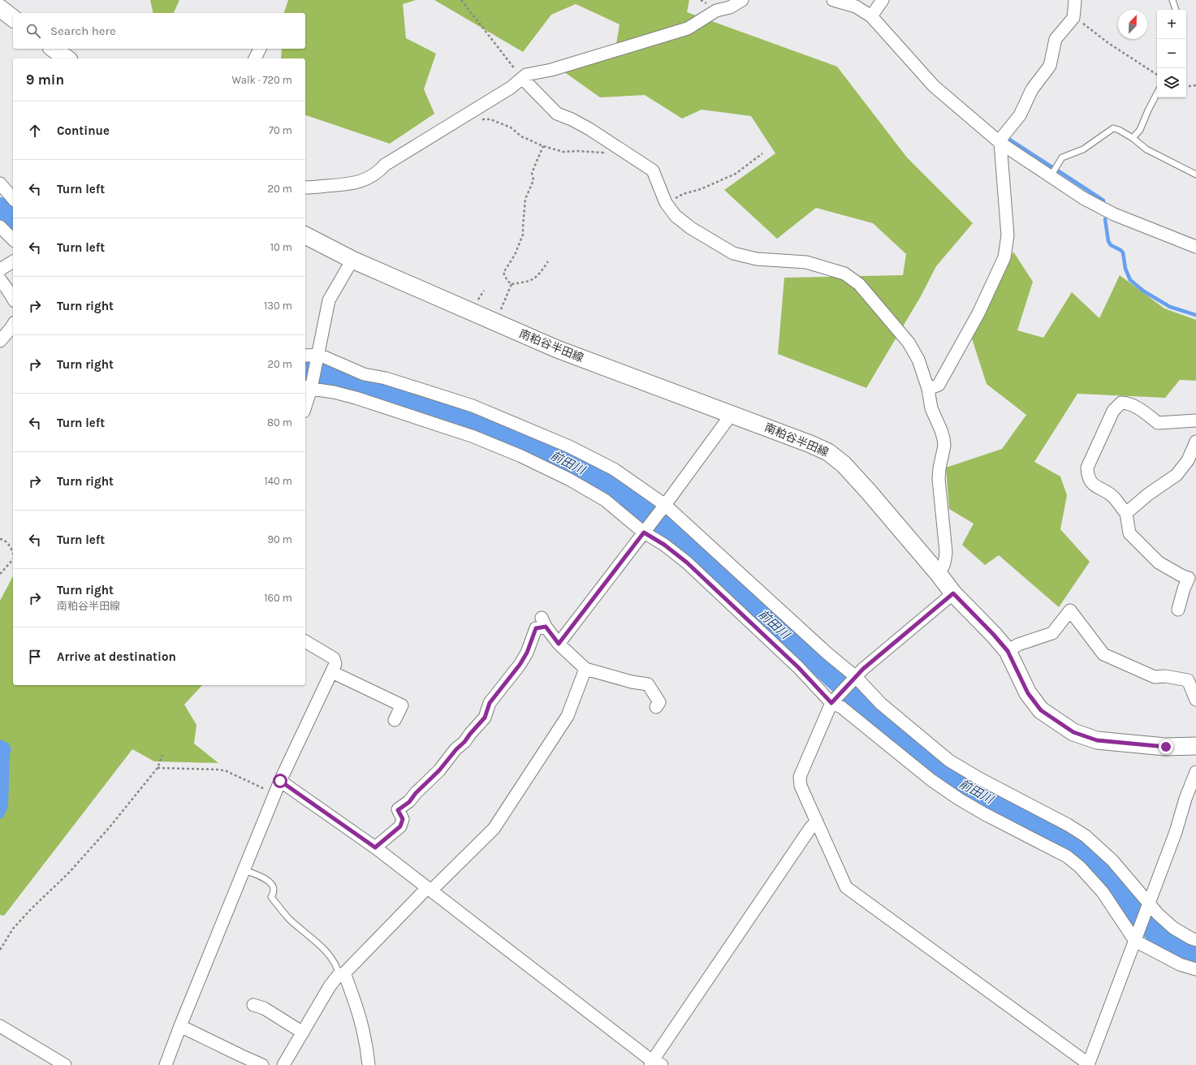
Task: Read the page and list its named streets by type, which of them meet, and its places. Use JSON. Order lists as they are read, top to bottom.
{
  "streets": {
    "main road": ["南粕谷半田線"]
  },
  "water": ["前田川"],
  "north": "top right",
  "page": {
    "map_buttons": ["+", "−"],
    "search": "Search here",
    "heading": ["9 min", "Walk · 720 m"],
    "list": [
      ["Continue", "70 m"],
      ["Turn left", "20 m"],
      ["Turn left", "10 m"],
      ["Turn right", "130 m"],
      ["Turn right", "20 m"],
      ["Turn left", "80 m"],
      ["Turn right", "140 m"],
      ["Turn left", "90 m"],
      ["Turn right", "南粕谷半田線", "160 m"],
      "Arrive at destination"
    ]
  }
}
